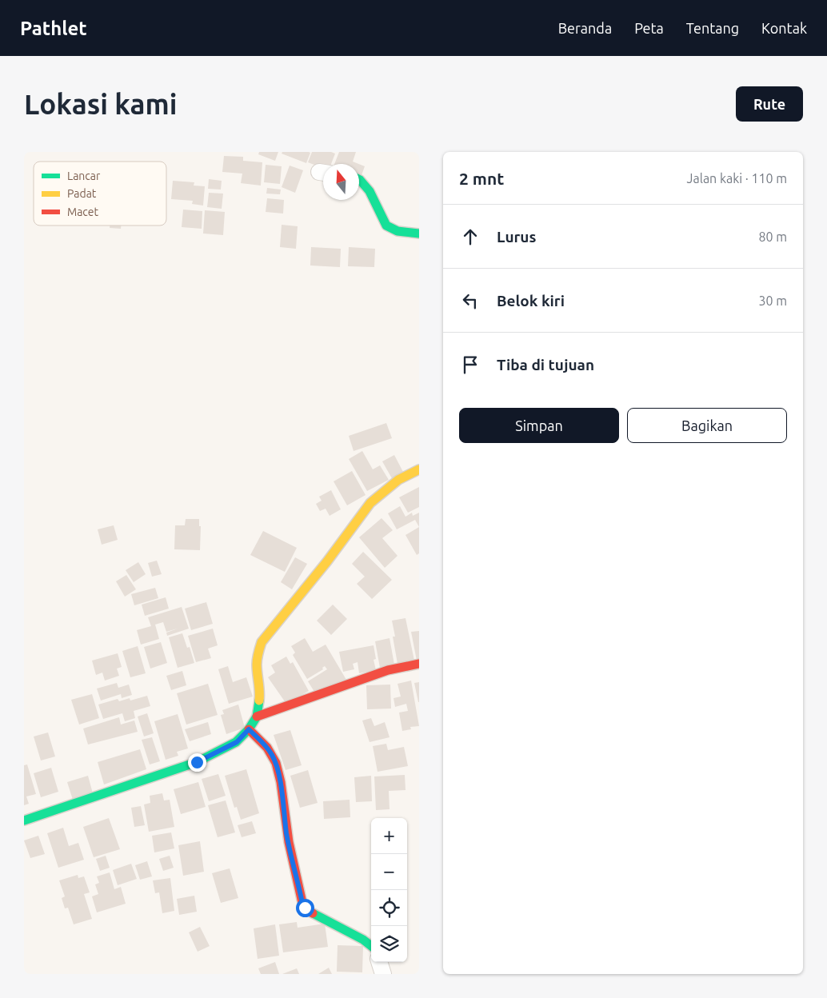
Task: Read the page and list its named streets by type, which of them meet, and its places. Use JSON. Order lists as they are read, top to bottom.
{
  "legend": ["Lancar", "Padat", "Macet"],
  "north": "top",
  "page": {
    "header": "Pathlet",
    "nav": [
      "Beranda",
      "Peta",
      "Tentang",
      "Kontak"
    ],
    "buttons": [
      "Rute",
      ["Simpan", "Bagikan"]
    ],
    "title": "Lokasi kami",
    "heading": ["2 mnt", "Jalan kaki · 110 m"],
    "list": [
      ["Lurus", "80 m"],
      ["Belok kiri", "30 m"],
      "Tiba di tujuan"
    ],
    "map_buttons": ["+", "−"]
  }
}
